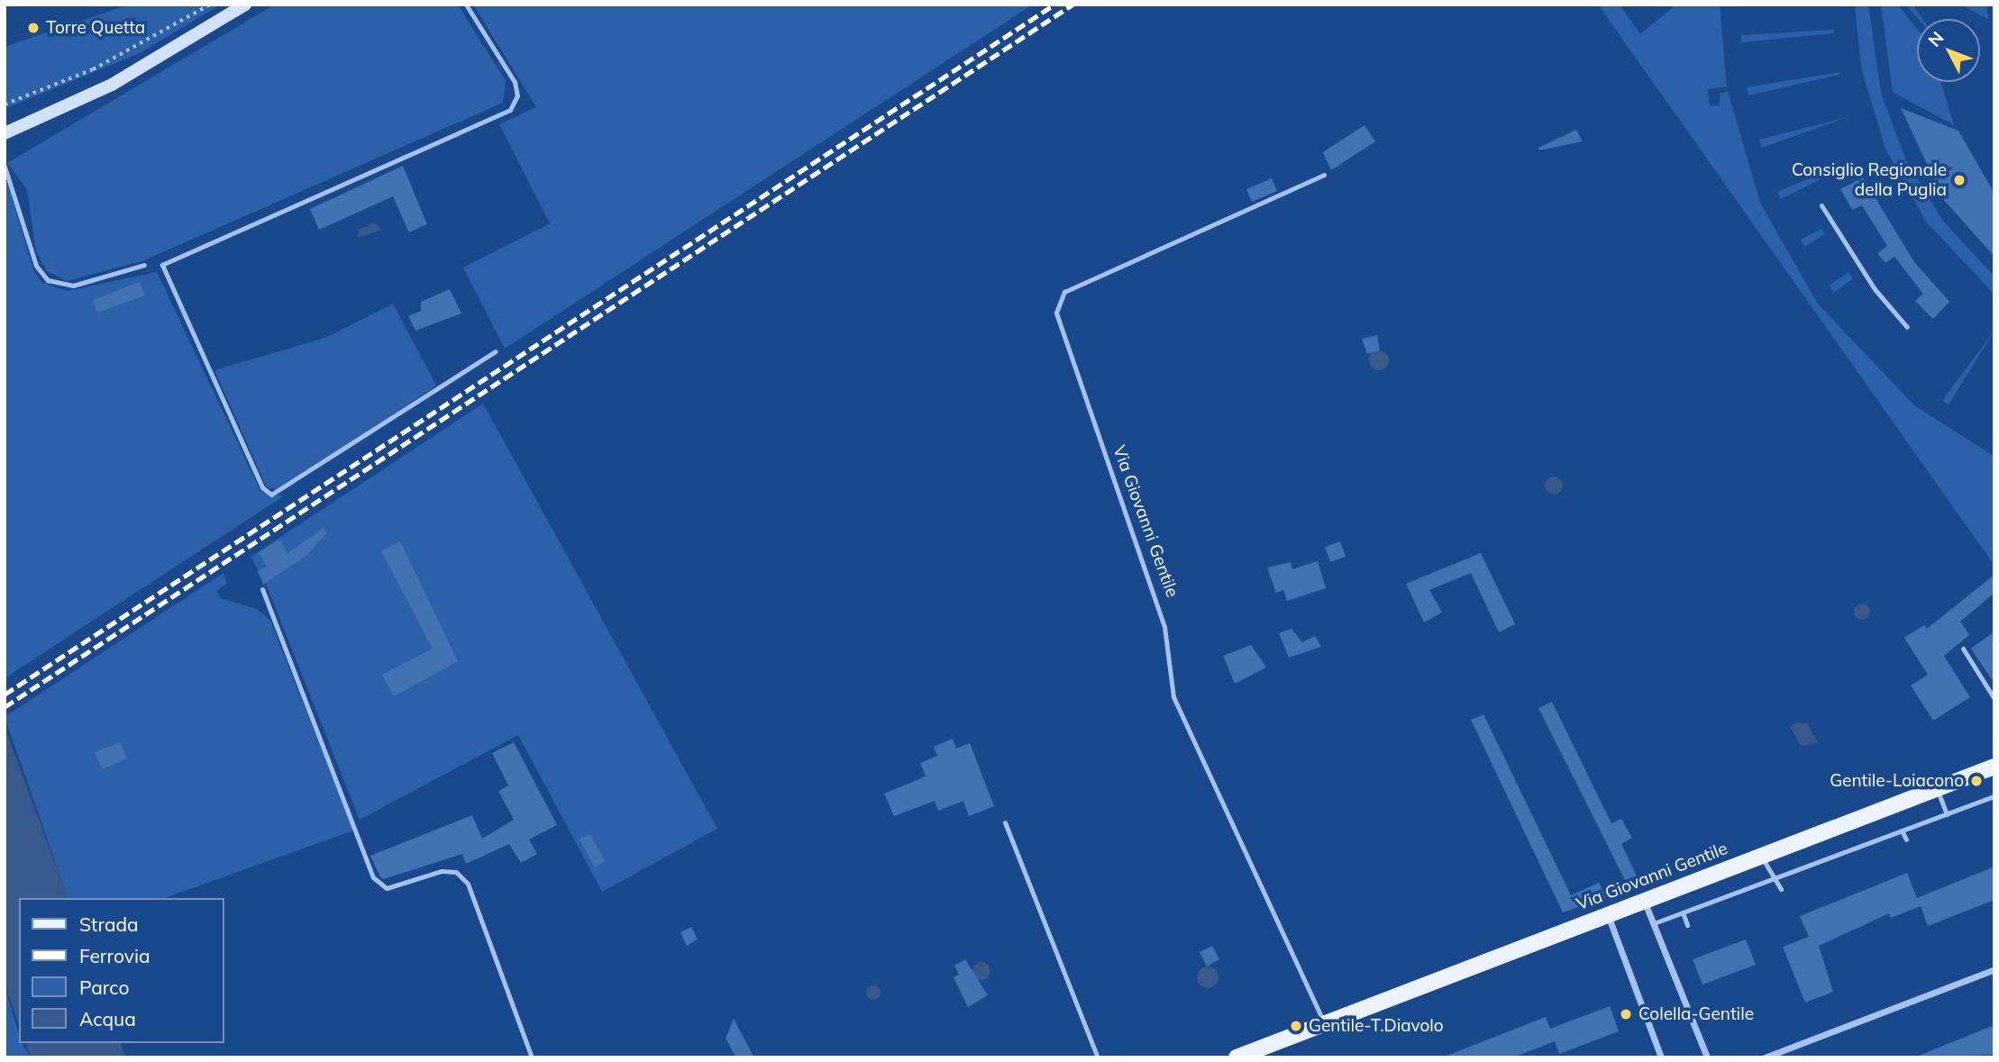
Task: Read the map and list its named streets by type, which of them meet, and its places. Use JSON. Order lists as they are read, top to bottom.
{
  "streets": {
    "main road": ["Via Giovanni Gentile"]
  },
  "places": [
    "Torre Quetta",
    "Consiglio Regionale della Puglia",
    "Gentile-Loiacono",
    "Colella-Gentile",
    "Gentile-T.Diavolo"
  ],
  "legend": [
    "Strada",
    "Ferrovia",
    "Parco",
    "Acqua"
  ],
  "north": "top left"
}
